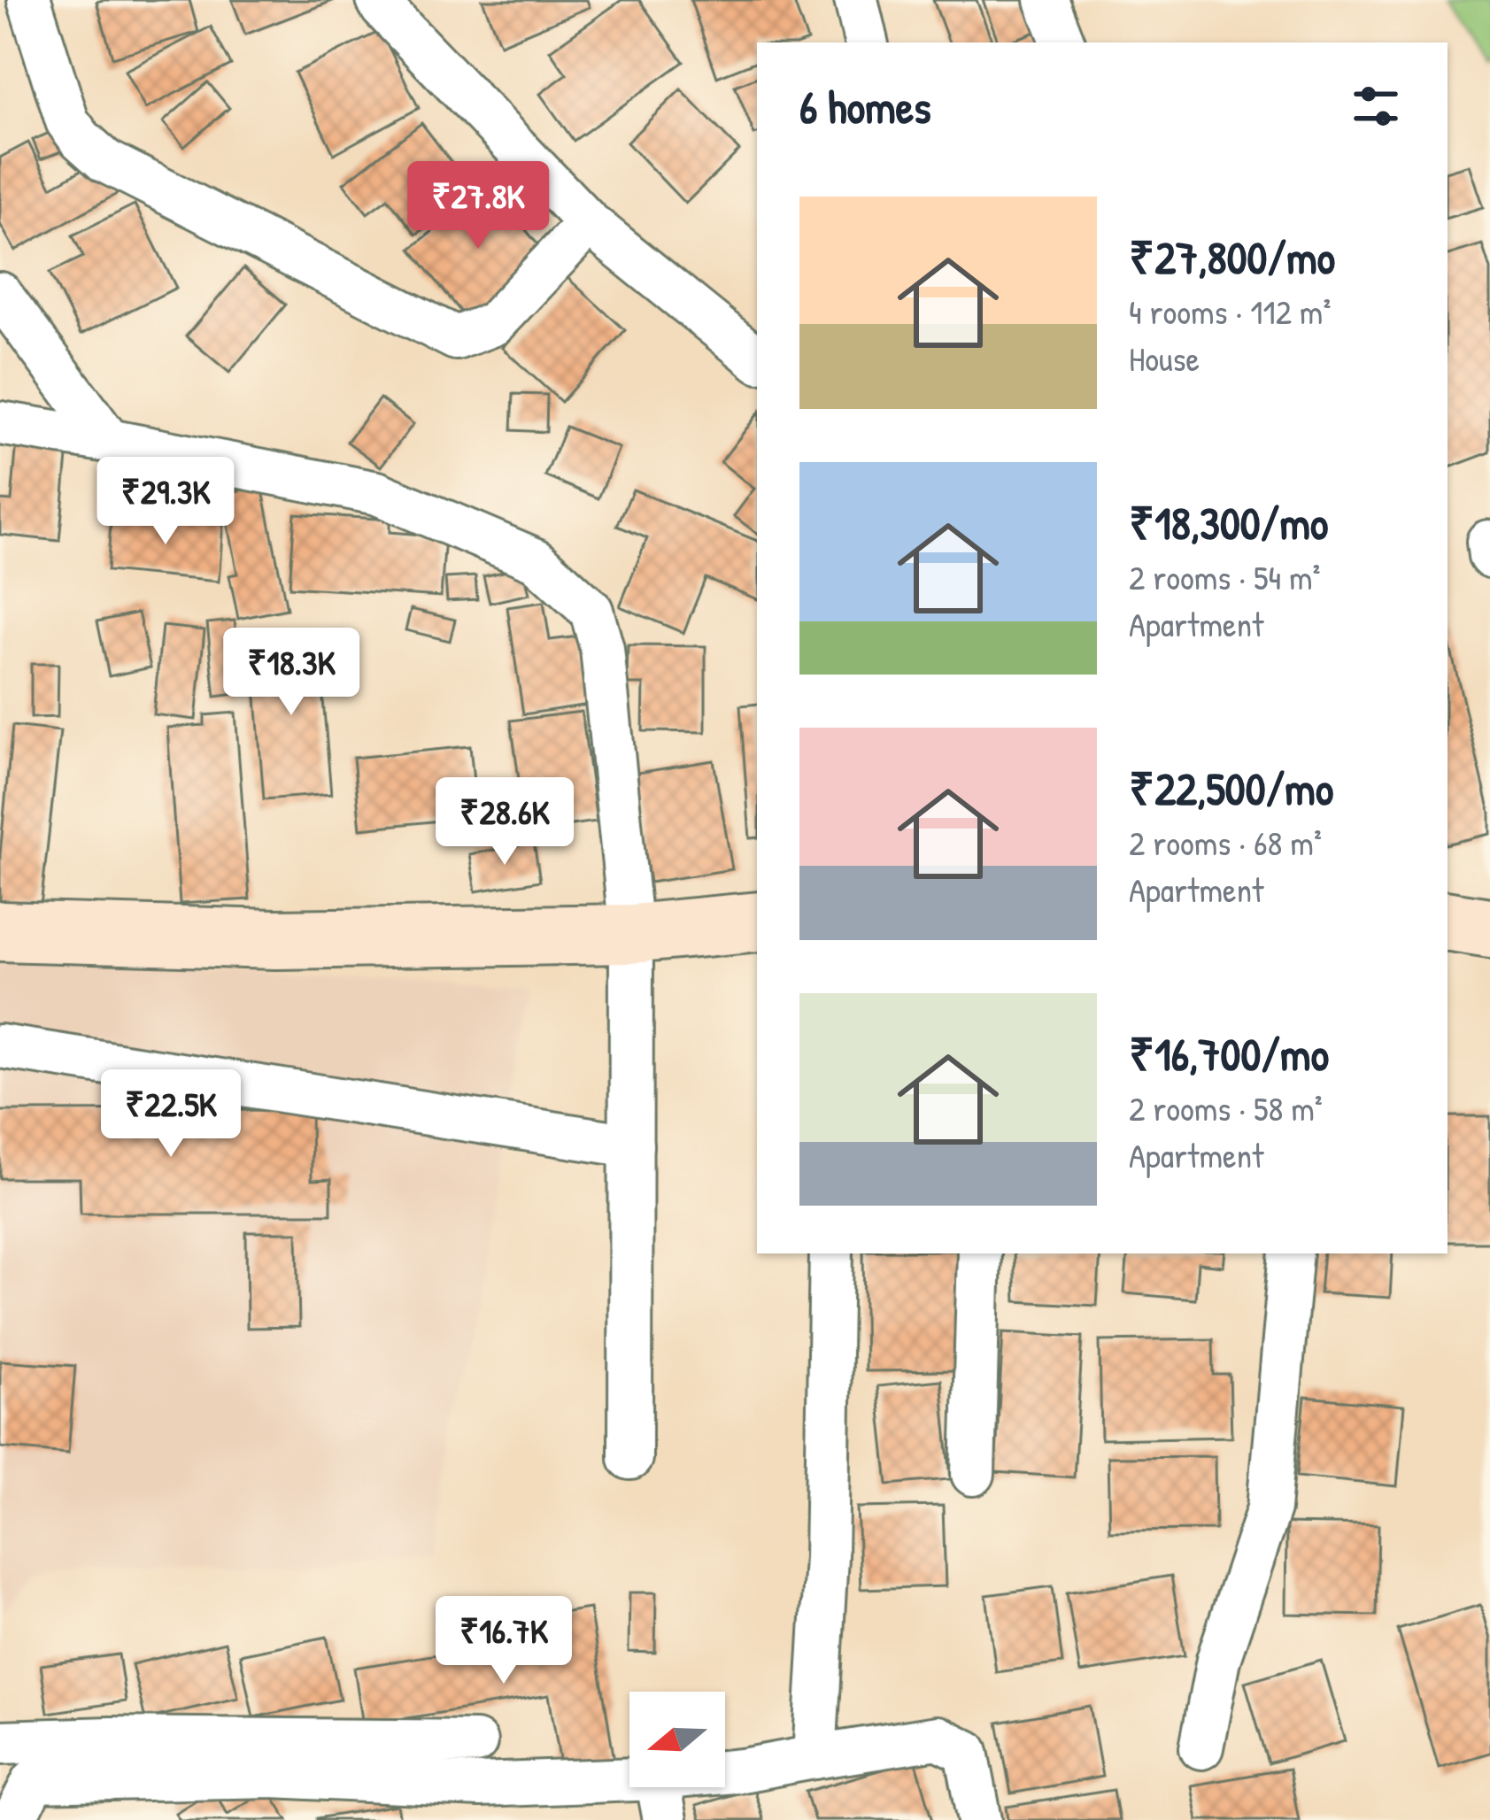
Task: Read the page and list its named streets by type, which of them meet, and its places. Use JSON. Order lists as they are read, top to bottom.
{
  "north": "left",
  "page": {
    "heading": "6 homes",
    "price": [
      "₹27.8K",
      "₹29.3K",
      "₹18.3K",
      "₹28.6K",
      "₹22.5K",
      "₹16.7K"
    ],
    "list": [
      {
        "name": "₹27,800/mo",
        "note": "4 rooms · 112 m² · House"
      },
      {
        "name": "₹18,300/mo",
        "note": "2 rooms · 54 m² · Apartment"
      },
      {
        "name": "₹22,500/mo",
        "note": "2 rooms · 68 m² · Apartment"
      },
      {
        "name": "₹16,700/mo",
        "note": "2 rooms · 58 m² · Apartment"
      }
    ]
  }
}
